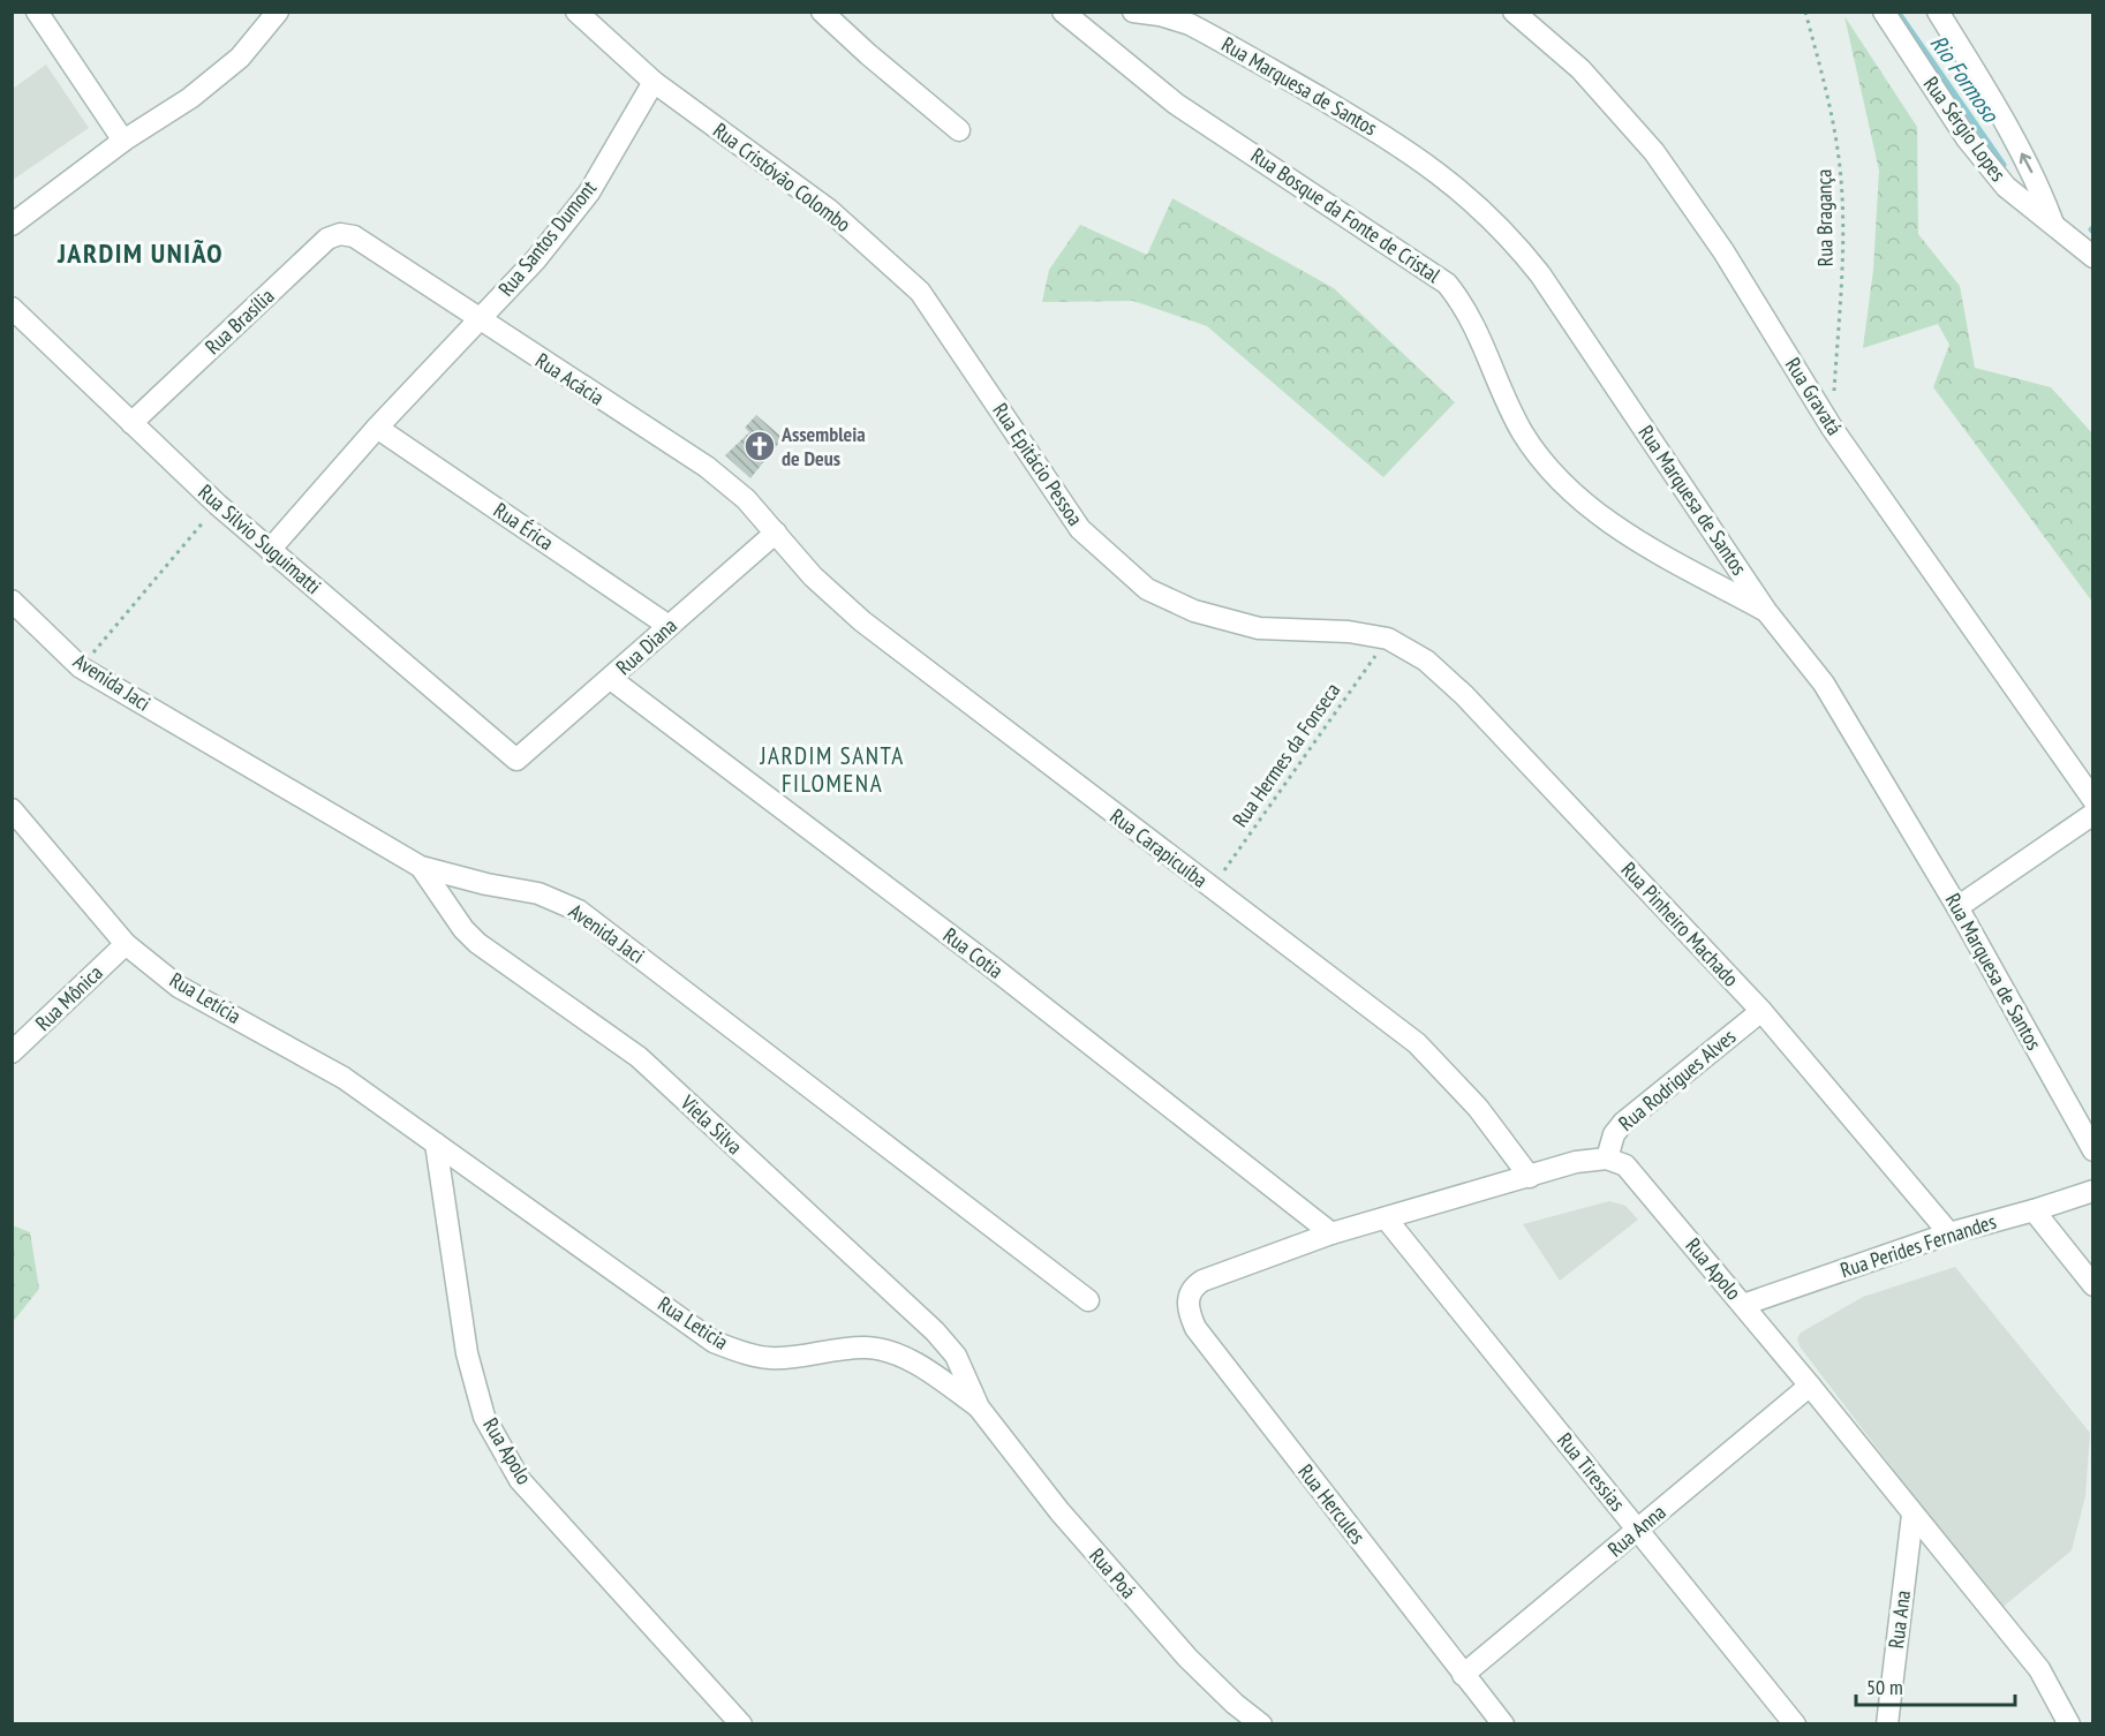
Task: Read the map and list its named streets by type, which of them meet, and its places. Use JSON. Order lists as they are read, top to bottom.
{
  "streets": {
    "street": [
      "Rua Marquesa de Santos",
      "Rua Sérgio Lopes",
      "Rua Cristóvão Colombo",
      "Rua Bosque da Fonte de Cristal",
      "Rua Santos Dumont",
      "Rua Brasília",
      "Rua Acácia",
      "Rua Gravatá",
      "Rua Epitácio Pessoa",
      "Rua Érica",
      "Rua Silvio Suguimatti",
      "Rua Diana",
      "Avenida Jaci",
      "Rua Carapicuíba",
      "Rua Pinheiro Machado",
      "Rua Cotia",
      "Rua Mônica",
      "Rua Letícia",
      "Rua Rodrigues Alves",
      "Viela Silva",
      "Rua Perides Fernandes",
      "Rua Apolo",
      "Rua Leticia",
      "Rua Tiressias",
      "Rua Hercules",
      "Rua Anna",
      "Rua Poá",
      "Rua Ana"
    ],
    "path": ["Rua Bragança", "Rua Hermes da Fonseca"]
  },
  "crossings": [
    ["Rua Marquesa de Santos", "Rua Bosque da Fonte de Cristal"],
    ["Rua Cristóvão Colombo", "Rua Santos Dumont"],
    ["Rua Cristóvão Colombo", "Rua Epitácio Pessoa"],
    ["Rua Bragança", "Rua Gravatá"],
    ["Rua Santos Dumont", "Rua Acácia"],
    ["Rua Santos Dumont", "Rua Érica"],
    ["Rua Santos Dumont", "Rua Silvio Suguimatti"],
    ["Rua Brasília", "Rua Acácia"],
    ["Rua Brasília", "Rua Silvio Suguimatti"],
    ["Rua Acácia", "Rua Diana"],
    ["Rua Acácia", "Rua Carapicuíba"],
    ["Rua Epitácio Pessoa", "Rua Hermes da Fonseca"],
    ["Rua Epitácio Pessoa", "Rua Pinheiro Machado"],
    ["Rua Érica", "Rua Diana"],
    ["Rua Silvio Suguimatti", "Rua Diana"],
    ["Rua Diana", "Rua Carapicuíba"],
    ["Rua Diana", "Rua Cotia"],
    ["Avenida Jaci", "Viela Silva"],
    ["Rua Hermes da Fonseca", "Rua Carapicuíba"],
    ["Rua Hermes da Fonseca", "Rua Pinheiro Machado"],
    ["Rua Pinheiro Machado", "Rua Rodrigues Alves"],
    ["Rua Pinheiro Machado", "Rua Perides Fernandes"],
    ["Rua Cotia", "Rua Hercules"],
    ["Rua Mônica", "Rua Letícia"],
    ["Rua Letícia", "Rua Apolo"],
    ["Rua Letícia", "Rua Leticia"],
    ["Rua Rodrigues Alves", "Rua Apolo"],
    ["Viela Silva", "Rua Leticia"],
    ["Viela Silva", "Rua Poá"],
    ["Rua Perides Fernandes", "Rua Apolo"],
    ["Rua Apolo", "Rua Leticia"],
    ["Rua Apolo", "Rua Anna"],
    ["Rua Apolo", "Rua Ana"],
    ["Rua Leticia", "Rua Poá"],
    ["Rua Tiressias", "Rua Anna"],
    ["Rua Hercules", "Rua Anna"]
  ],
  "districts": ["JARDIM UNIÃO", "JARDIM SANTA FILOMENA"],
  "water": ["Rio Formoso"],
  "places": {
    "church": ["Assembleia de Deus"]
  },
  "scale_bar": "50 m"
}
